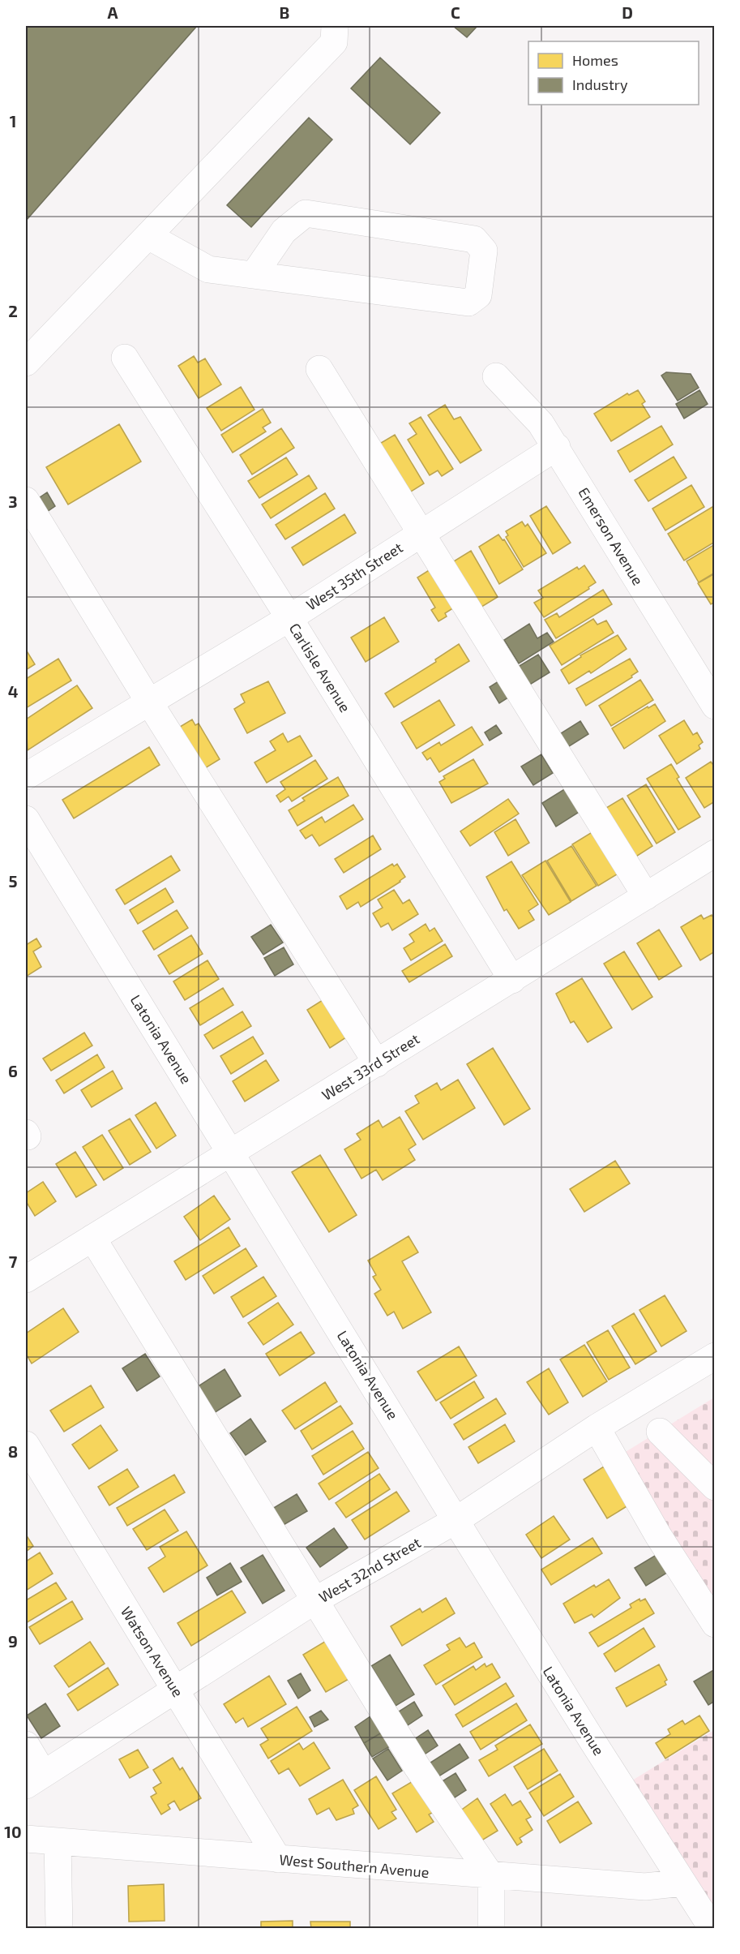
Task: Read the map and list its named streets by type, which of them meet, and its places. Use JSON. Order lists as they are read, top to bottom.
{
  "streets": {
    "street": [
      "Emerson Avenue",
      "West 35th Street",
      "Carlisle Avenue",
      "Latonia Avenue",
      "West 33rd Street",
      "West 32nd Street",
      "Watson Avenue",
      "West Southern Avenue"
    ]
  },
  "crossings": [
    ["Emerson Avenue", "West 35th Street"],
    ["West 35th Street", "Carlisle Avenue"],
    ["Carlisle Avenue", "West 33rd Street"],
    ["Latonia Avenue", "West 33rd Street"],
    ["Latonia Avenue", "West 32nd Street"],
    ["Latonia Avenue", "West Southern Avenue"],
    ["West 32nd Street", "Watson Avenue"],
    ["Watson Avenue", "West Southern Avenue"]
  ],
  "legend": ["Homes", "Industry"],
  "grid": {
    "columns": [
      "A",
      "B",
      "C",
      "D"
    ],
    "rows": [
      "1",
      "2",
      "3",
      "4",
      "5",
      "6",
      "7",
      "8",
      "9",
      "10"
    ]
  }
}
